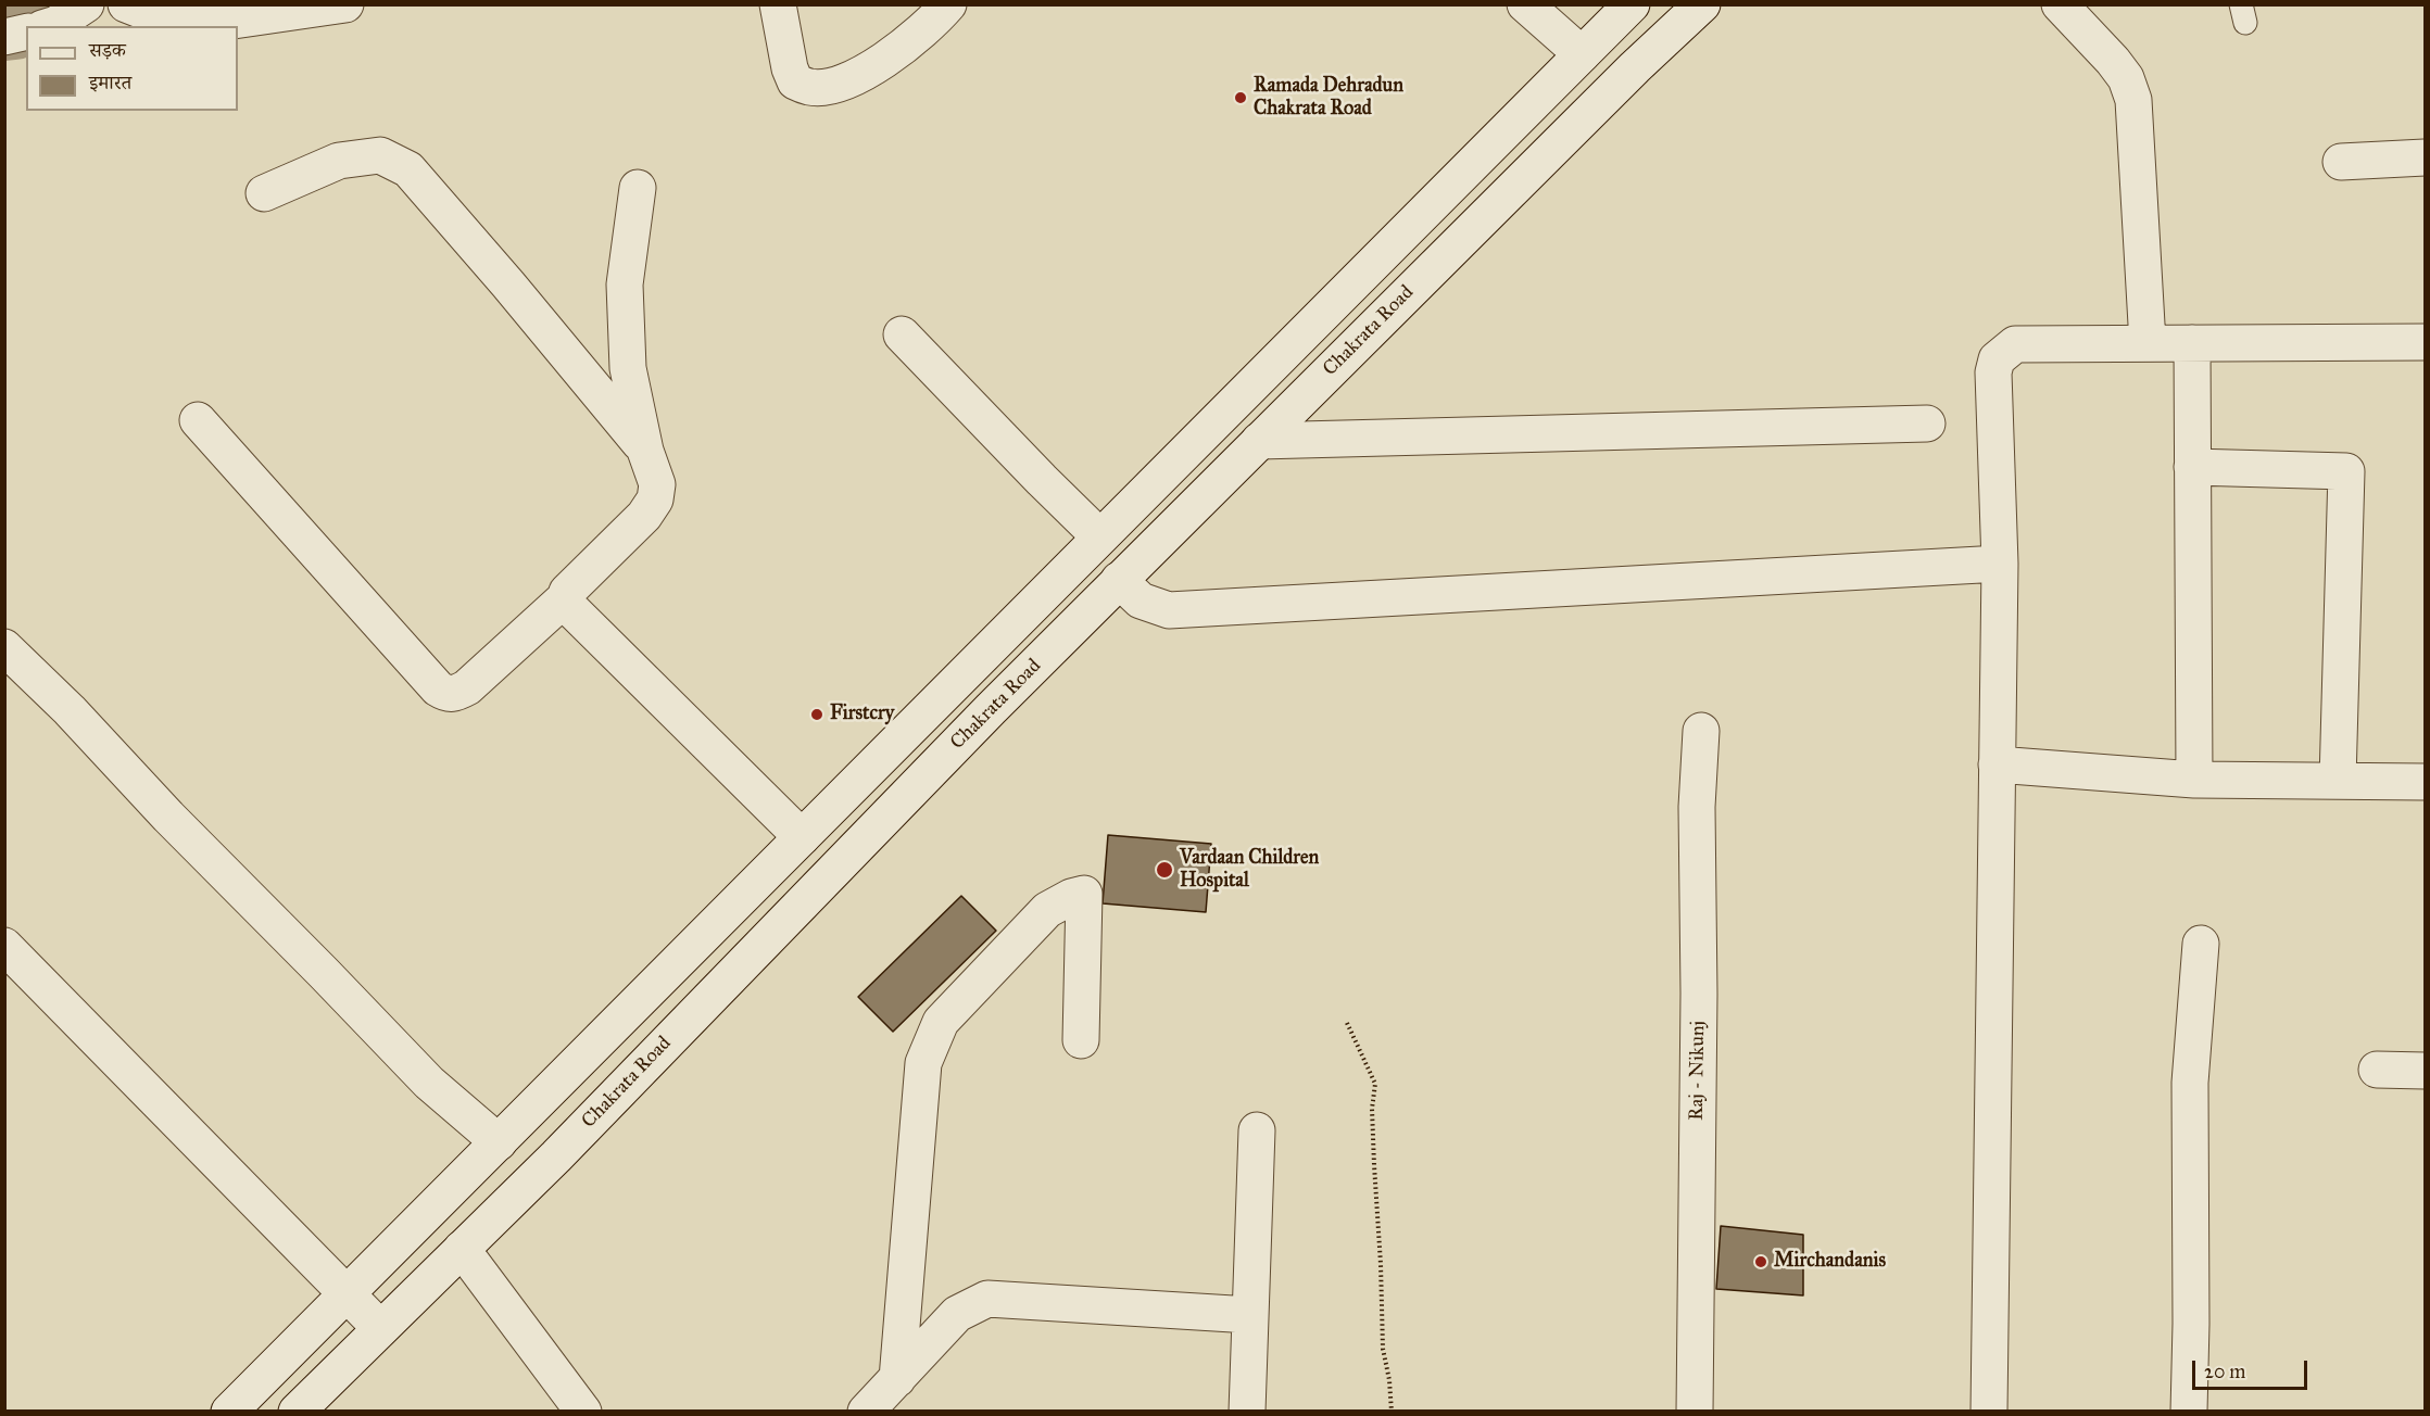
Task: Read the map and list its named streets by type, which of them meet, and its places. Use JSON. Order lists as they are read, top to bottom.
{
  "streets": {
    "street": ["Chakrata Road", "Raj - Nikunj"]
  },
  "places": [
    "Ramada Dehradun Chakrata Road",
    "Firstcry",
    "Vardaan Children Hospital",
    "Mirchandanis"
  ],
  "legend": ["सड़क", "इमारत"],
  "scale_bar": "20 m"
}
